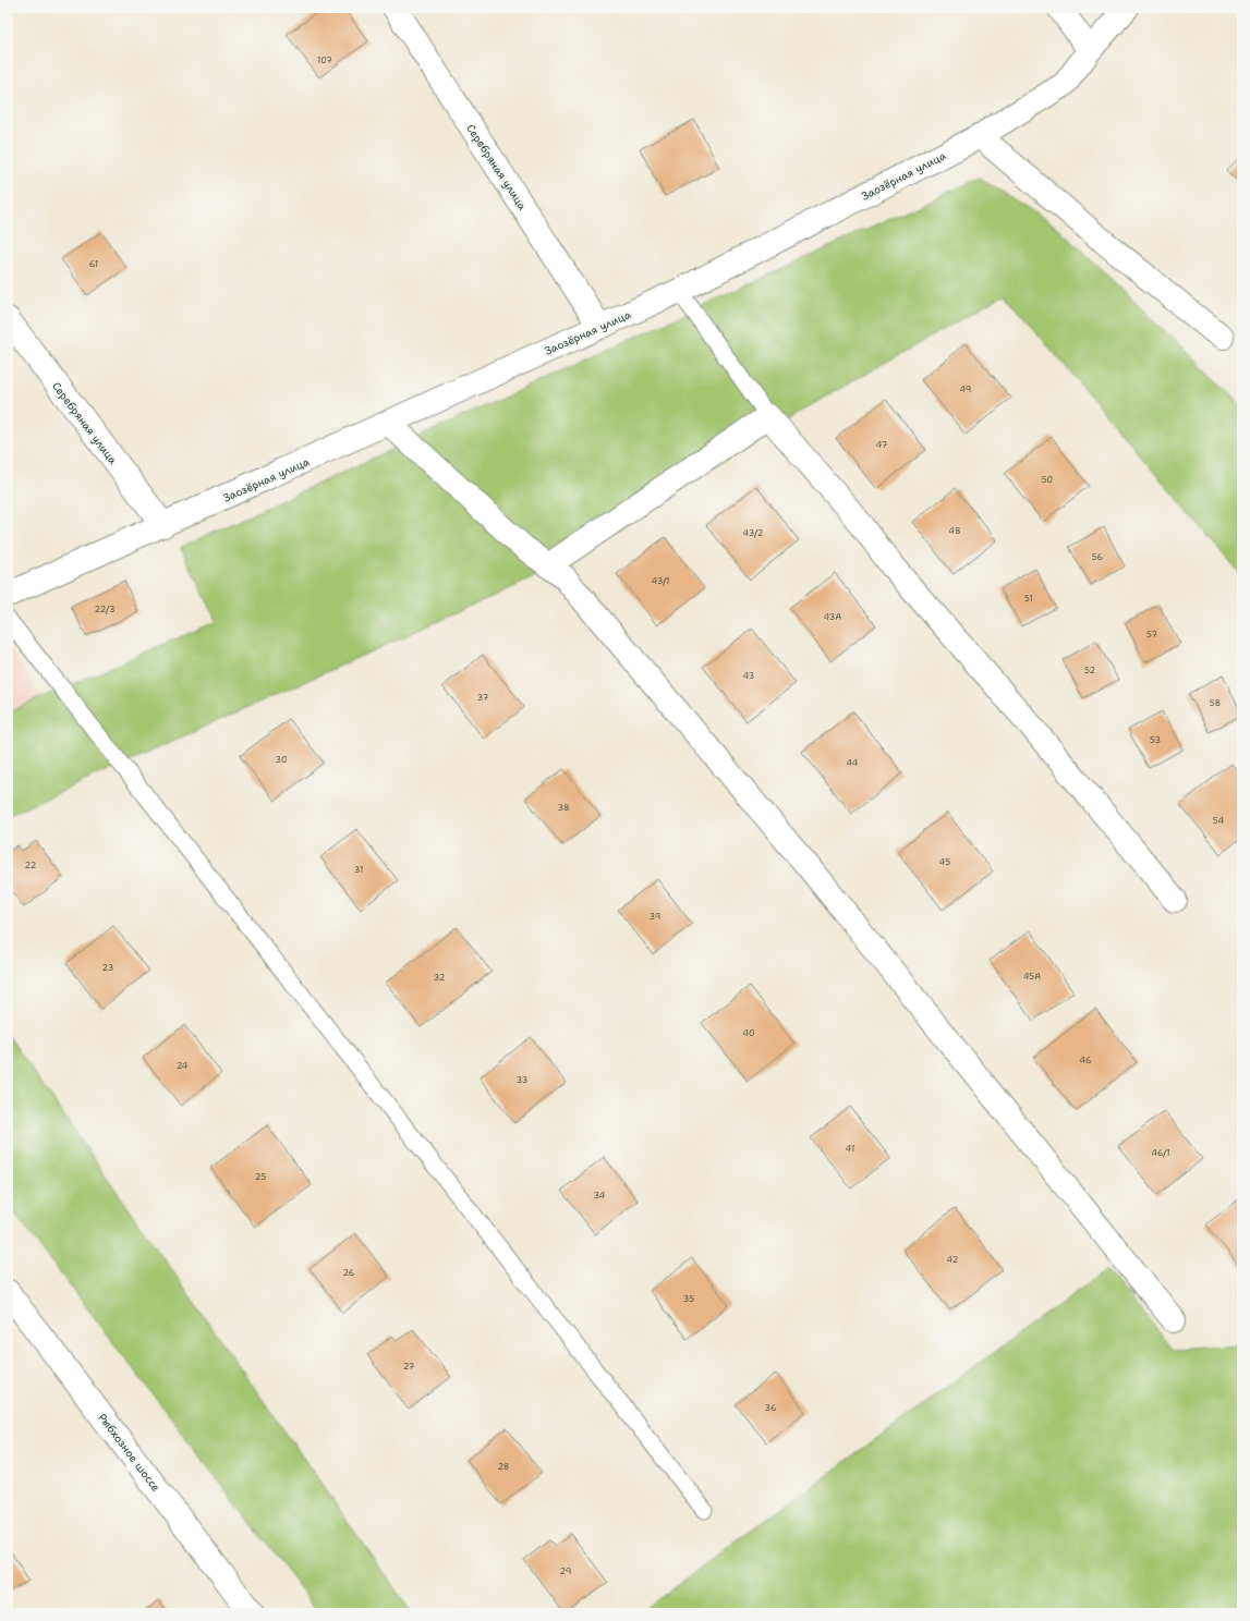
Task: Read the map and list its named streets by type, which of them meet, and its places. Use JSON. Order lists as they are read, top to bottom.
{
  "streets": {
    "street": ["Серебряная улица", "Заозёрная улица", "Рыбхозное шоссе"]
  },
  "crossings": [
    ["Серебряная улица", "Заозёрная улица"]
  ],
  "house_numbers": [
    "107",
    "61",
    "49",
    "47",
    "50",
    "48",
    "43/2",
    "56",
    "43/1",
    "51",
    "22/3",
    "43А",
    "57",
    "52",
    "43",
    "37",
    "58",
    "53",
    "30",
    "44",
    "38",
    "54",
    "45",
    "22",
    "31",
    "39",
    "23",
    "45А",
    "32",
    "40",
    "46",
    "24",
    "33",
    "41",
    "46/1",
    "25",
    "34",
    "42",
    "26",
    "35",
    "27",
    "36",
    "28",
    "29"
  ]
}
